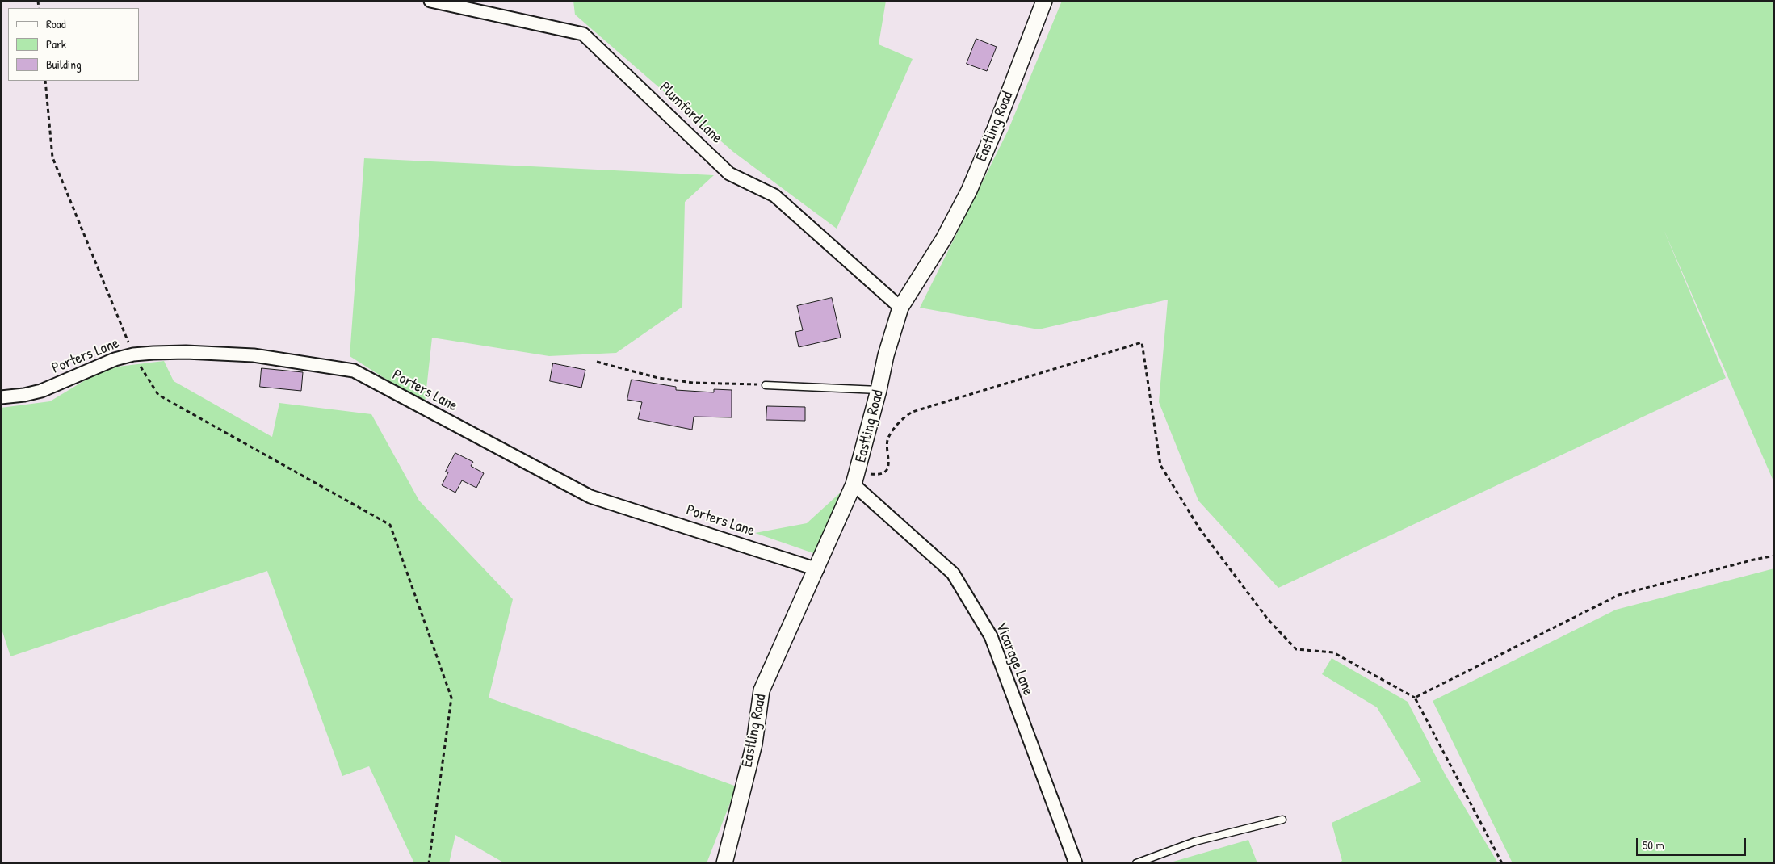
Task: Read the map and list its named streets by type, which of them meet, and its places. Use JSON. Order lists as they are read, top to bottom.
{
  "streets": {
    "street": [
      "Plumford Lane",
      "Eastling Road",
      "Porters Lane",
      "Vicarage Lane"
    ]
  },
  "crossings": [
    ["Plumford Lane", "Eastling Road"],
    ["Eastling Road", "Porters Lane"],
    ["Eastling Road", "Vicarage Lane"]
  ],
  "legend": ["Road", "Park", "Building"],
  "scale_bar": "50 m"
}
